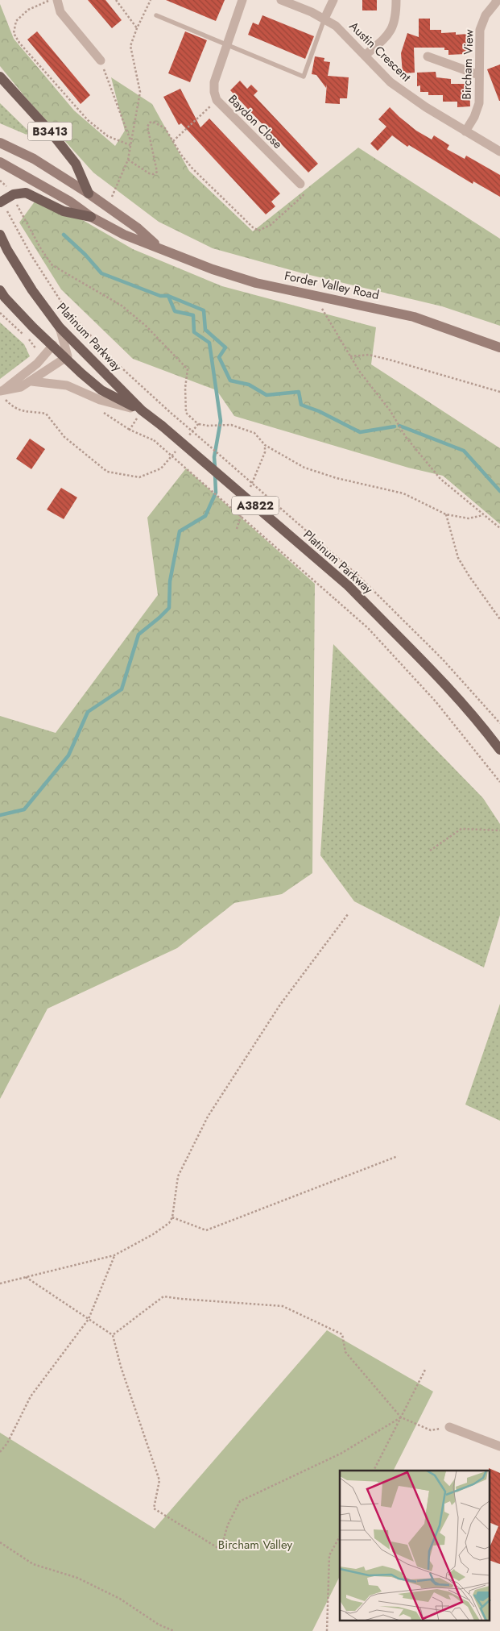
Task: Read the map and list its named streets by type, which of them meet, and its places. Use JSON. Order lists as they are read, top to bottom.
{
  "streets": {
    "main road": [
      "B3413",
      "Forder Valley Road",
      "Platinum Parkway",
      "A3822"
    ],
    "street": ["Austin Crescent", "Bircham View", "Baydon Close"]
  },
  "crossings": [
    ["Austin Crescent", "Bircham View"],
    ["B3413", "Forder Valley Road"]
  ],
  "parks": ["Bircham Valley"]
}
